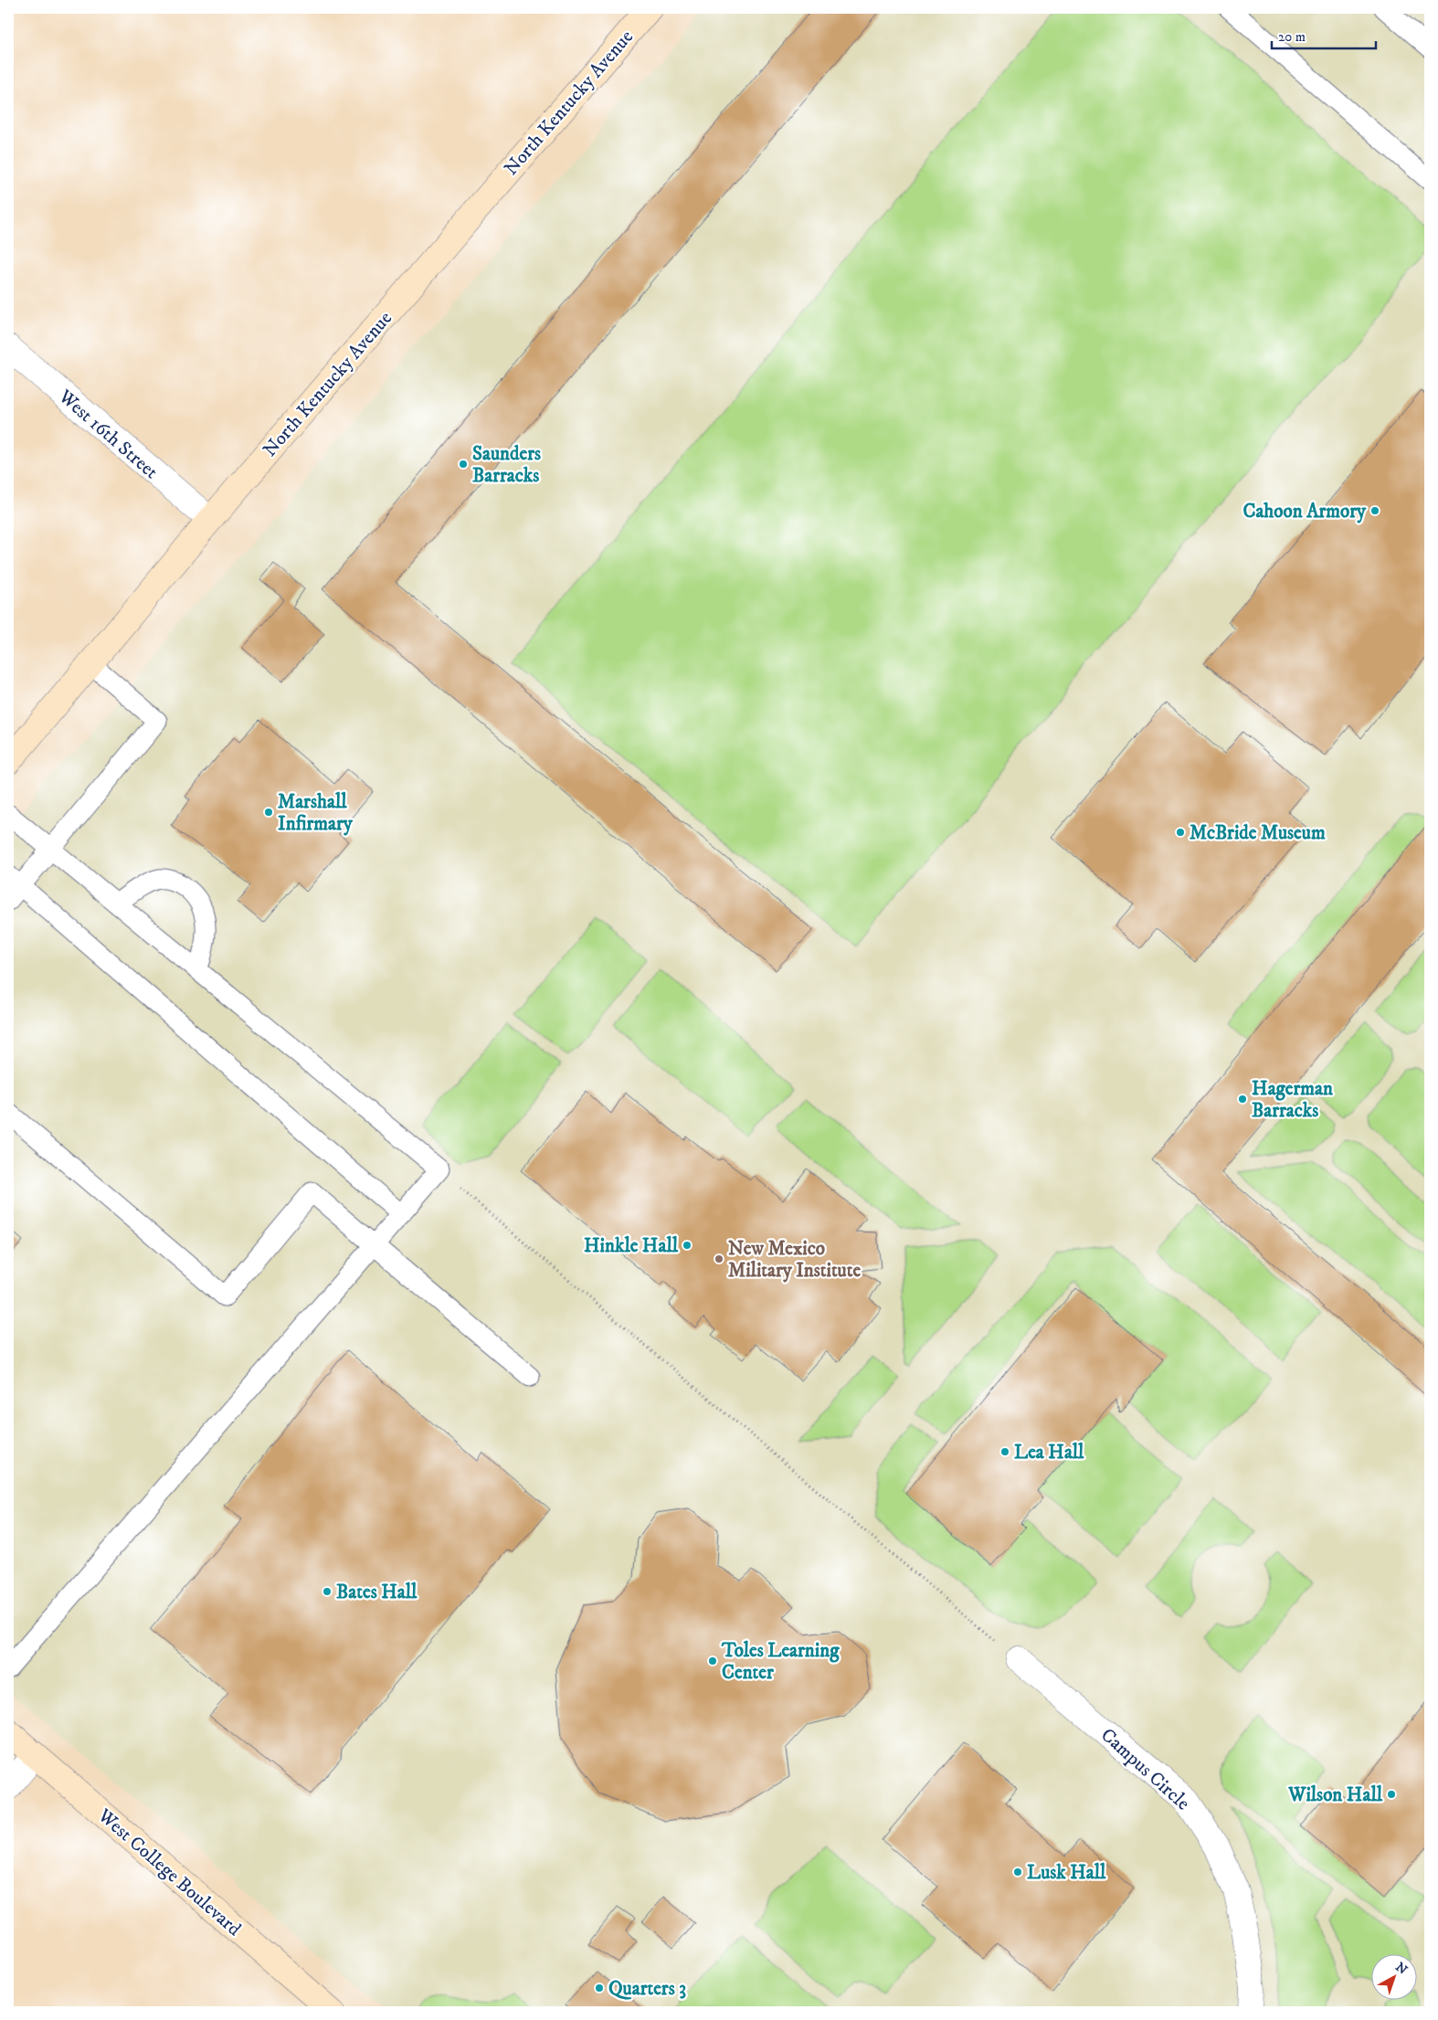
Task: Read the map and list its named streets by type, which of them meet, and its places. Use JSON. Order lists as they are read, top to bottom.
{
  "streets": {
    "street": [
      "North Kentucky Avenue",
      "West 16th Street",
      "Campus Circle",
      "West College Boulevard"
    ]
  },
  "crossings": [
    ["North Kentucky Avenue", "West 16th Street"]
  ],
  "places": [
    "Saunders Barracks",
    "Cahoon Armory",
    "Marshall Infirmary",
    "McBride Museum",
    "Hagerman Barracks",
    "Hinkle Hall",
    "New Mexico Military Institute",
    "Lea Hall",
    "Bates Hall",
    "Toles Learning Center",
    "Wilson Hall",
    "Lusk Hall",
    "Quarters 3"
  ],
  "scale_bar": "20 m",
  "north": "top right"
}
